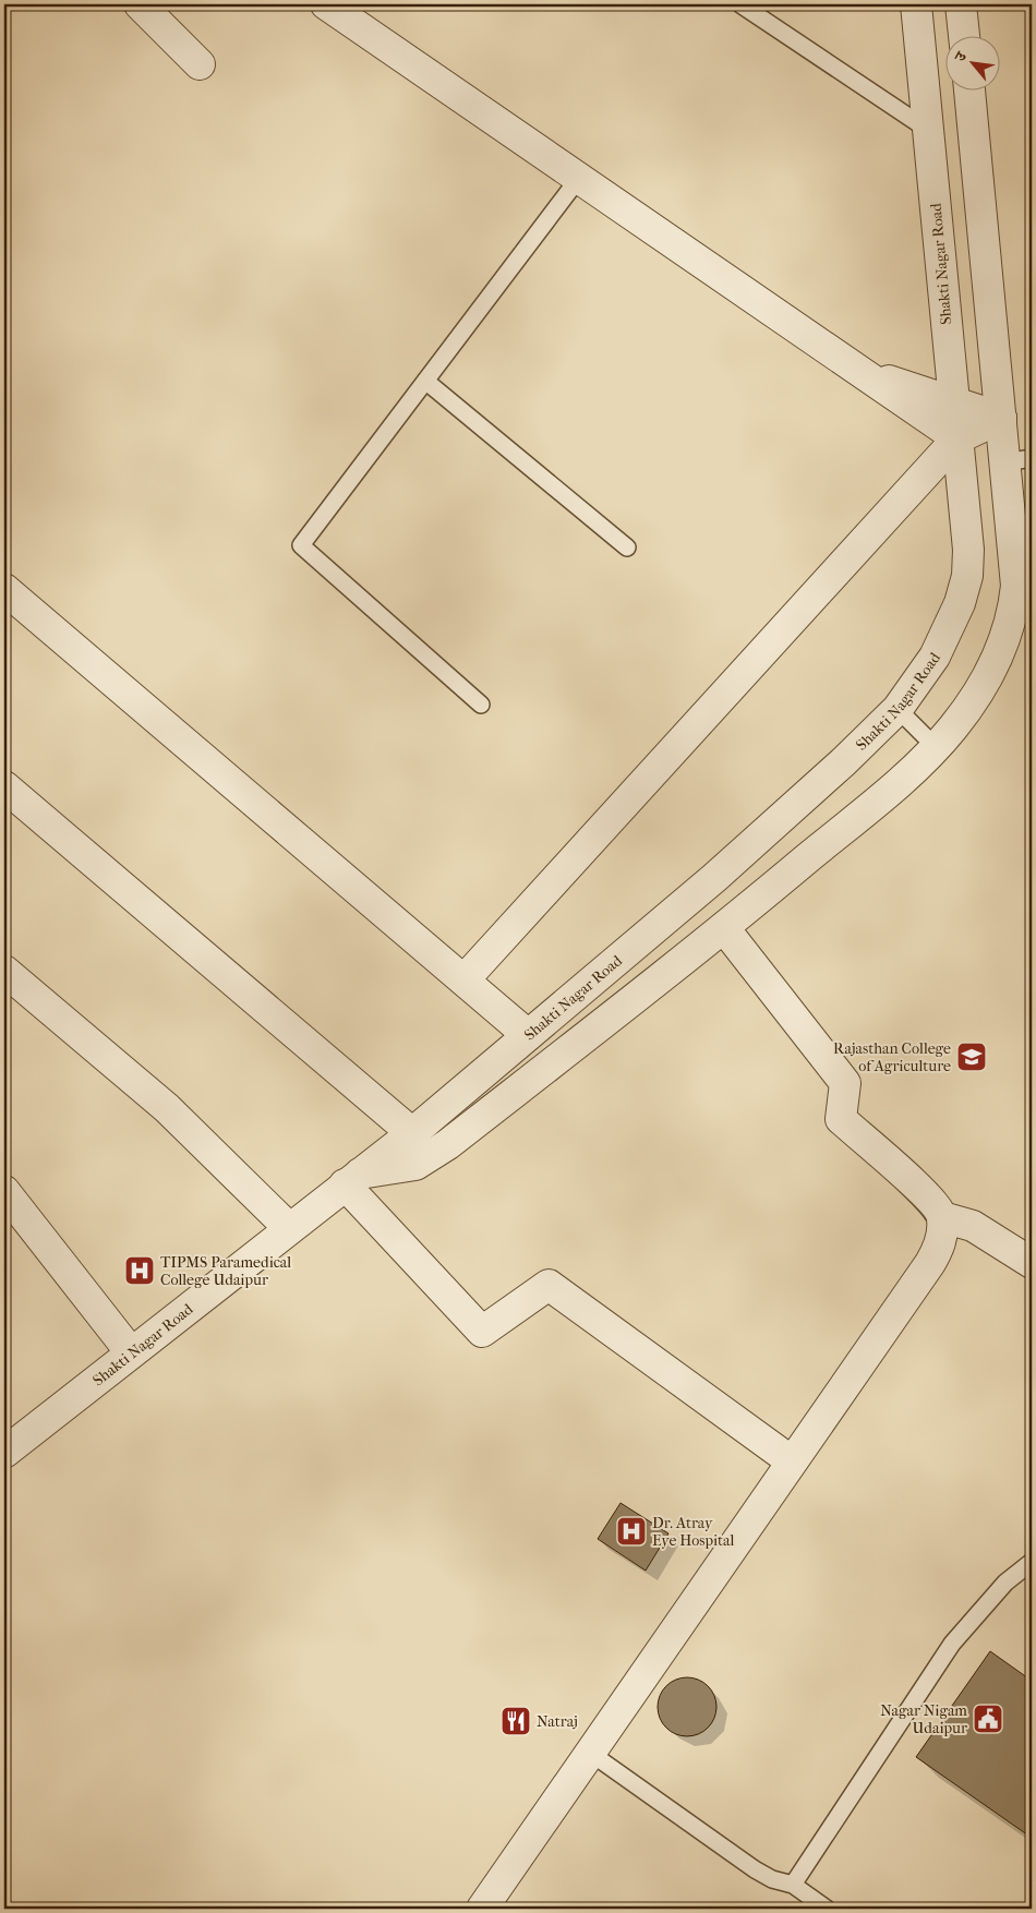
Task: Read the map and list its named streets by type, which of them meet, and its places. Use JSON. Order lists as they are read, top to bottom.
{
  "streets": {
    "street": ["Shakti Nagar Road"]
  },
  "places": {
    "school or university": ["Rajasthan College of Agriculture"],
    "hospital": ["TIPMS Paramedical College Udaipur", "Dr. Atray Eye Hospital"],
    "public building": ["Nagar Nigam Udaipur"],
    "restaurant": ["Natraj"]
  },
  "north": "top left"
}
